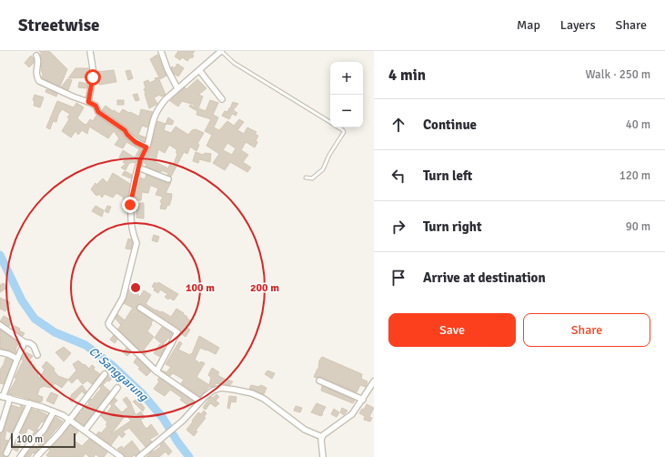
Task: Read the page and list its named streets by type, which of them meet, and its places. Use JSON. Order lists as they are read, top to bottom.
{
  "water": ["Ci Sanggarung"],
  "scale_bar": "100 m",
  "page": {
    "header": "Streetwise",
    "nav": ["Map", "Layers", "Share"],
    "heading": ["4 min", "Walk · 250 m"],
    "map_buttons": ["+", "−"],
    "list": [
      ["Continue", "40 m"],
      ["Turn left", "120 m"],
      ["Turn right", "90 m"],
      "Arrive at destination"
    ],
    "buttons": ["Save", "Share"],
    "scale": "100 m"
  },
  "rings": ["100 m", "200 m"]
}
